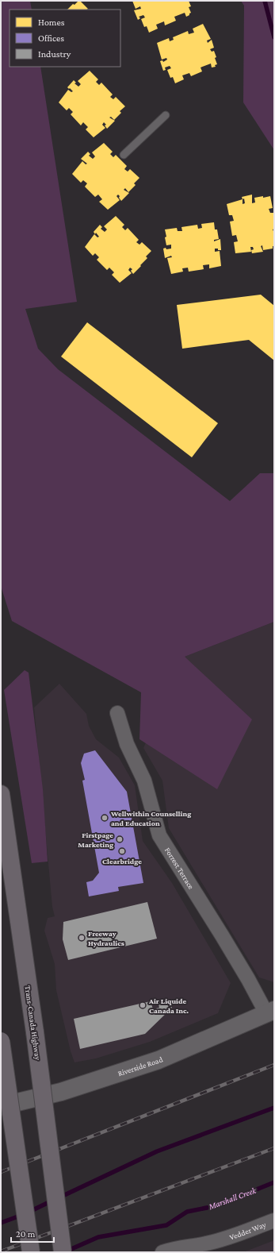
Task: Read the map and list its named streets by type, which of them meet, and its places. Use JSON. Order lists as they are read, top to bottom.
{
  "streets": {
    "highway": ["Trans-Canada Highway"],
    "street": ["Forrest Terrace", "Riverside Road", "Vedder Way"]
  },
  "crossings": [
    ["Forrest Terrace", "Riverside Road"]
  ],
  "water": ["Marshall Creek"],
  "places": [
    "Wellwithin Counselling and Education",
    "Firstpage Marketing",
    "Clearbridge",
    "Freeway Hydraulics",
    "Air Liquide Canada Inc."
  ],
  "legend": ["Homes", "Offices", "Industry"],
  "scale_bar": "20 m"
}
